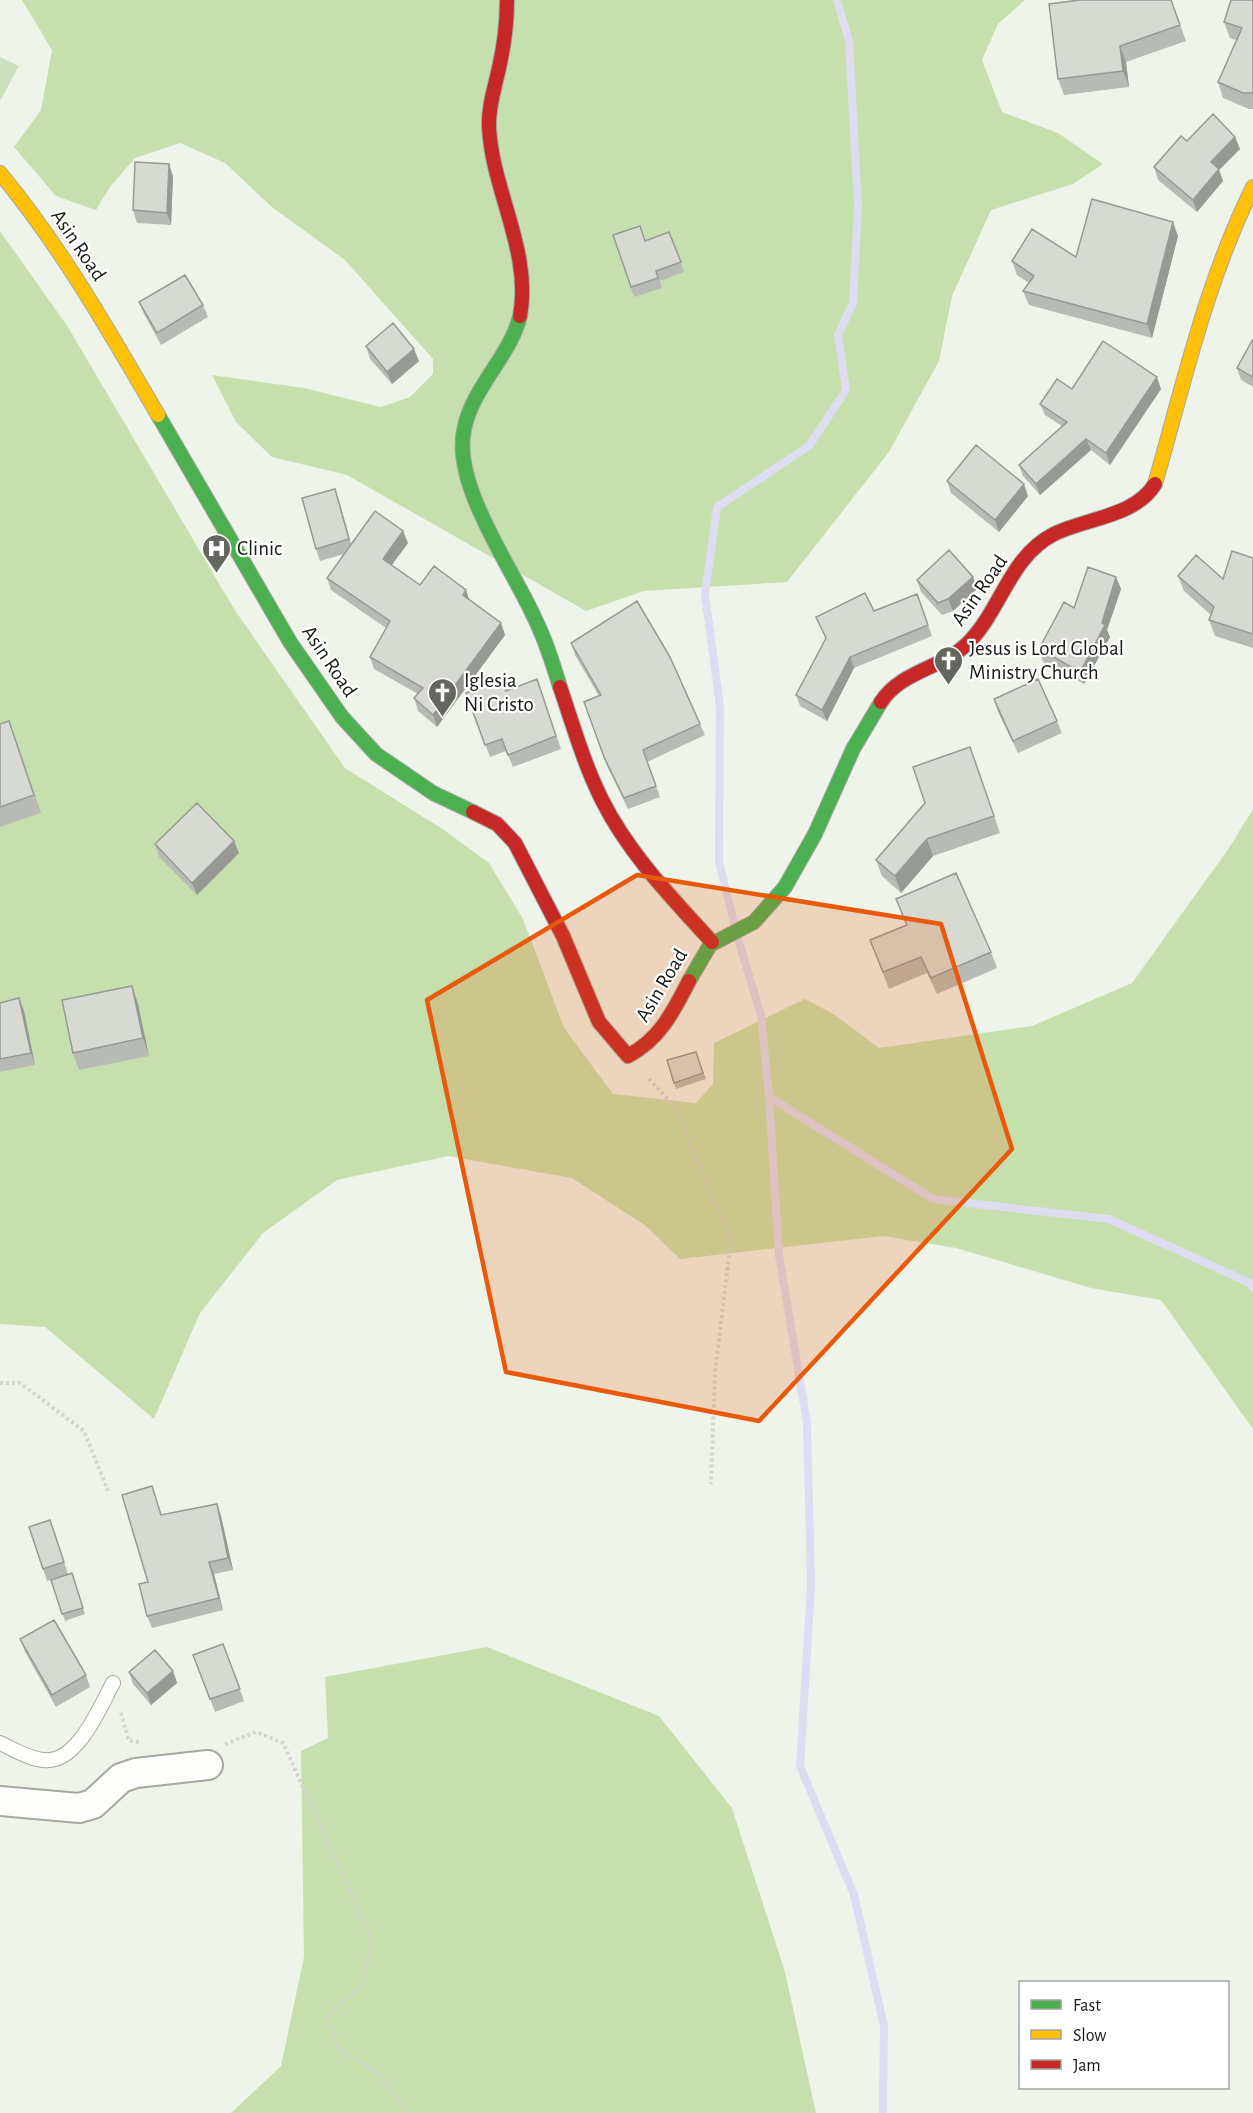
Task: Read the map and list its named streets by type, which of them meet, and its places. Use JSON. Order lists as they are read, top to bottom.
{
  "streets": {
    "main road": ["Asin Road"]
  },
  "places": {
    "hospital": ["Clinic"],
    "church": ["Jesus is Lord Global Ministry Church", "Iglesia Ni Cristo"]
  },
  "legend": ["Fast", "Slow", "Jam"]
}
